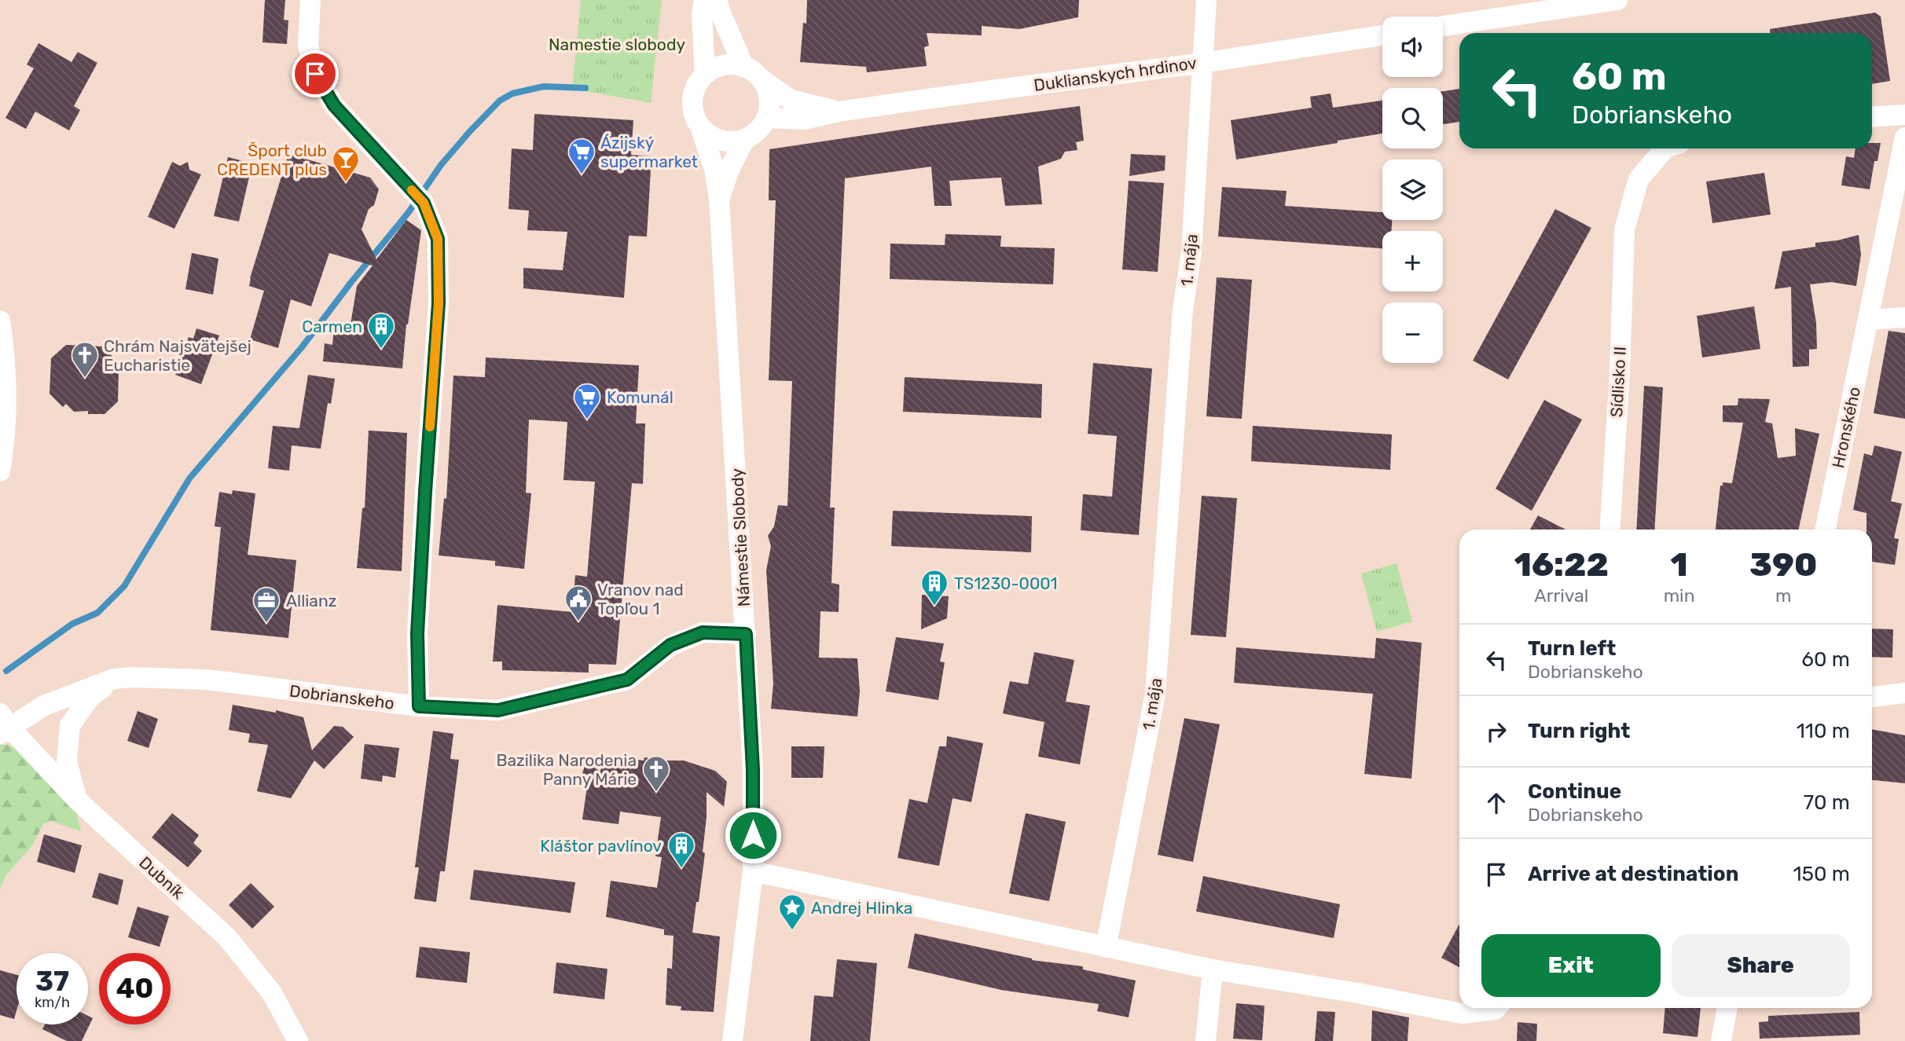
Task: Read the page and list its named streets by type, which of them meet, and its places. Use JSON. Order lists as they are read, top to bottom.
{
  "streets": {
    "street": [
      "Duklianskych hrdinov",
      "1. mája",
      "Sídlisko II",
      "Hronského",
      "Námestie Slobody",
      "Dobrianskeho",
      "Dubník"
    ]
  },
  "crossings": [
    ["Duklianskych hrdinov", "1. mája"],
    ["Duklianskych hrdinov", "Námestie Slobody"],
    ["Námestie Slobody", "Dobrianskeho"],
    ["Dobrianskeho", "Dubník"]
  ],
  "parks": ["Namestie slobody"],
  "places": {
    "supermarket": ["Ázijský supermarket", "Komunál"],
    "bar": ["Šport club CREDENT plus"],
    "building": ["Carmen", "TS1230-0001", "Kláštor pavlínov"],
    "church": ["Chrám Najsvätejšej Eucharistie", "Bazilika Narodenia Panny Márie"],
    "public building": ["Vranov nad Topľou 1"],
    "office": ["Allianz"],
    "place": ["Andrej Hlinka"]
  },
  "page": {
    "map_buttons": ["+", "−"],
    "turn": ["60 m", "Dobrianskeho"],
    "eta": [
      "16:22",
      "Arrival",
      "1",
      "min",
      "390",
      "m"
    ],
    "list": [
      {
        "name": "Turn left",
        "note": "Dobrianskeho",
        "value": "60 m"
      },
      {
        "name": "Turn right",
        "value": "110 m"
      },
      {
        "name": "Continue",
        "note": "Dobrianskeho",
        "value": "70 m"
      },
      {
        "name": "Arrive at destination",
        "value": "150 m"
      }
    ],
    "buttons": ["Exit", "Share"],
    "speed": "37 km/h",
    "limit": "40"
  }
}
